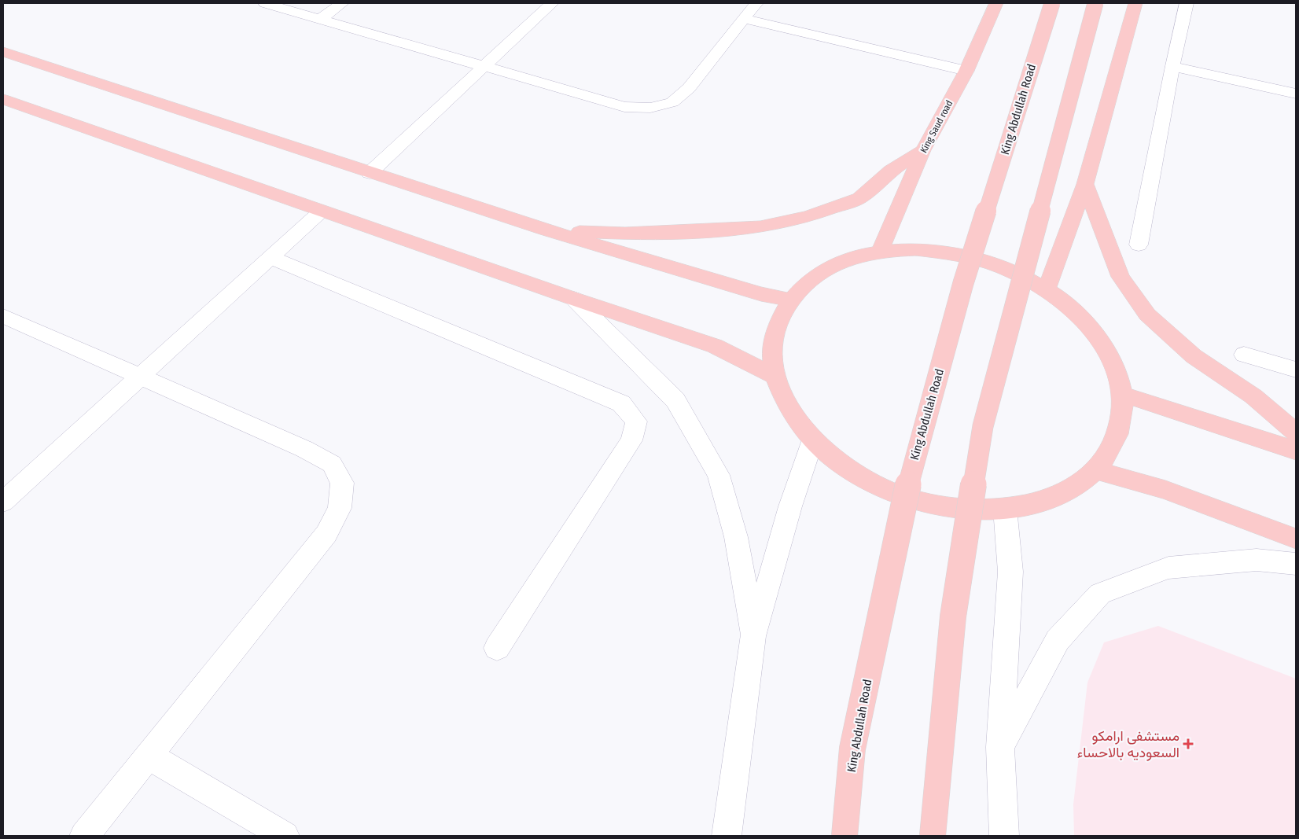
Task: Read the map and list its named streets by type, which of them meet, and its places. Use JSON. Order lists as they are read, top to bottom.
{
  "streets": {
    "main road": ["King Abdullah Road", "King Saud road"]
  },
  "places": {
    "health": ["مستشفى ارامكو السعوديه بالاحساء"]
  }
}
